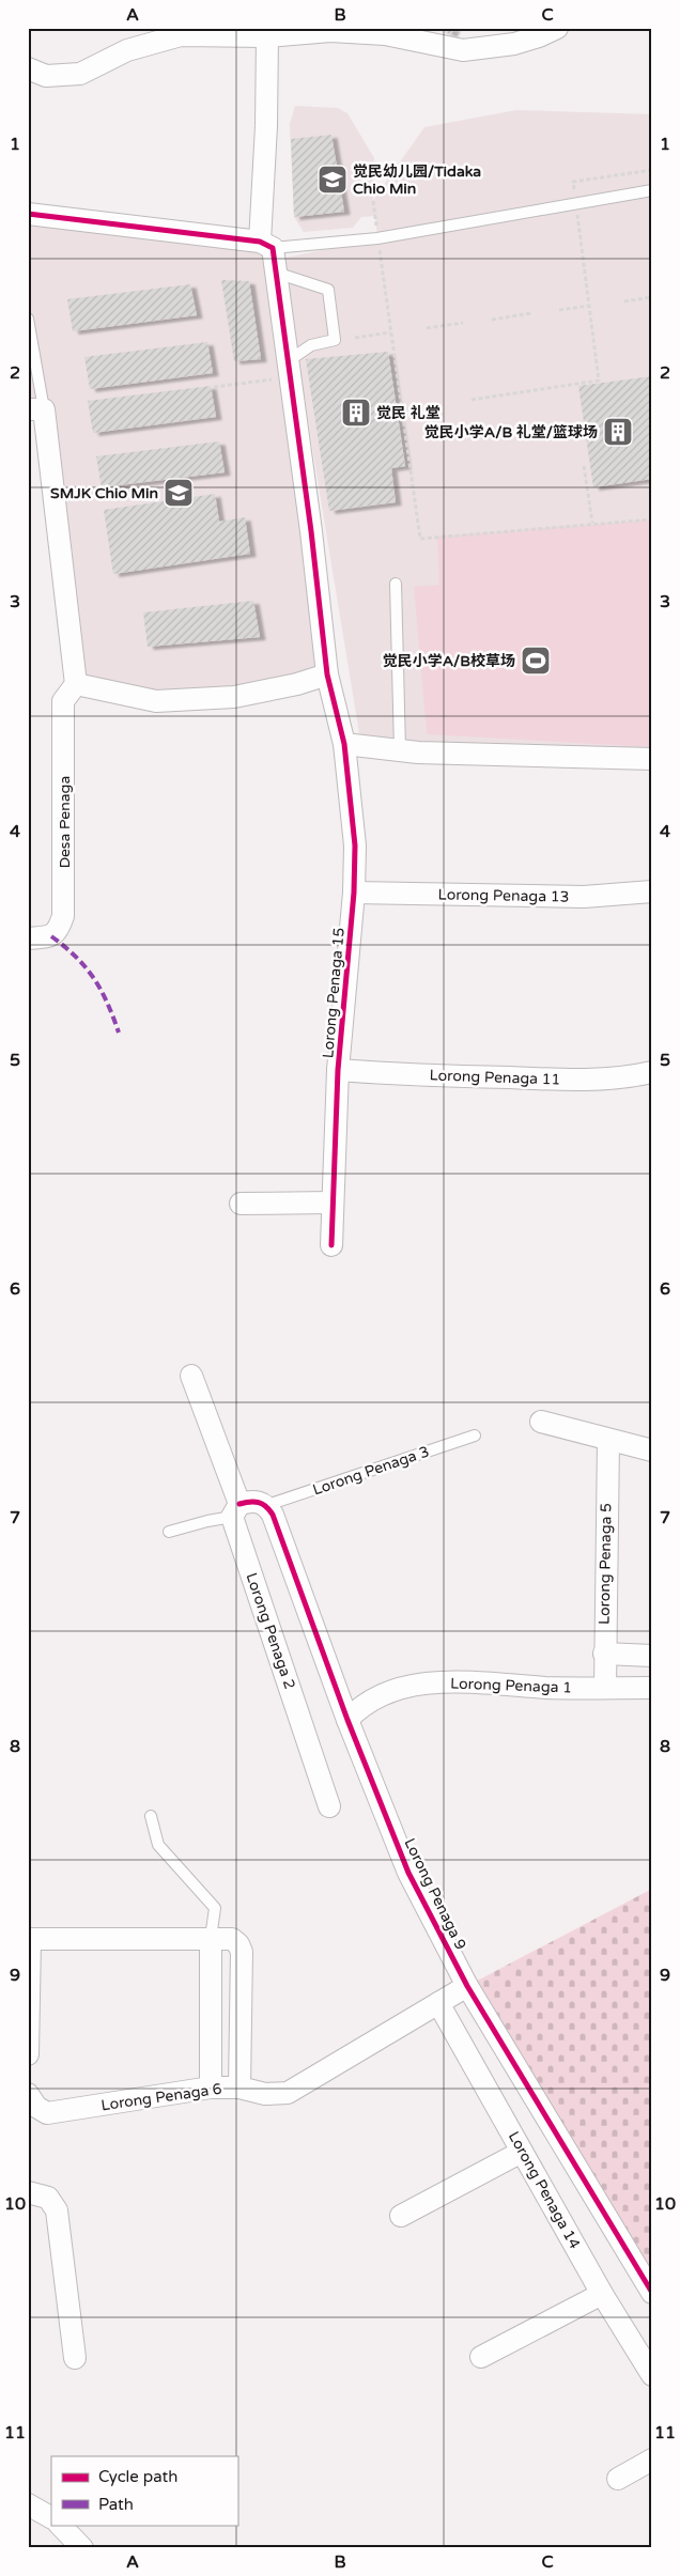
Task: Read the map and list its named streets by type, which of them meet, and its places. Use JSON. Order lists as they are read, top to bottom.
{
  "streets": {
    "street": [
      "Desa Penaga",
      "Lorong Penaga 13",
      "Lorong Penaga 15",
      "Lorong Penaga 11",
      "Lorong Penaga 5",
      "Lorong Penaga 2",
      "Lorong Penaga 1",
      "Lorong Penaga 9",
      "Lorong Penaga 6",
      "Lorong Penaga 14"
    ],
    "lane": ["Lorong Penaga 3"]
  },
  "crossings": [
    ["Lorong Penaga 13", "Lorong Penaga 15"],
    ["Lorong Penaga 15", "Lorong Penaga 11"],
    ["Lorong Penaga 3", "Lorong Penaga 9"],
    ["Lorong Penaga 5", "Lorong Penaga 1"],
    ["Lorong Penaga 1", "Lorong Penaga 9"],
    ["Lorong Penaga 9", "Lorong Penaga 6"],
    ["Lorong Penaga 6", "Lorong Penaga 14"]
  ],
  "places": {
    "school or university": ["觉民幼儿园/Tidaka Chio Min", "SMJK Chio Min"],
    "building": ["觉民 礼堂", "觉民小学A/B 礼堂/篮球场"],
    "sports": ["觉民小学A/B校草场"]
  },
  "legend": ["Cycle path", "Path"],
  "grid": {
    "columns": ["A", "B", "C"],
    "rows": [
      "1",
      "2",
      "3",
      "4",
      "5",
      "6",
      "7",
      "8",
      "9",
      "10",
      "11"
    ]
  }
}
